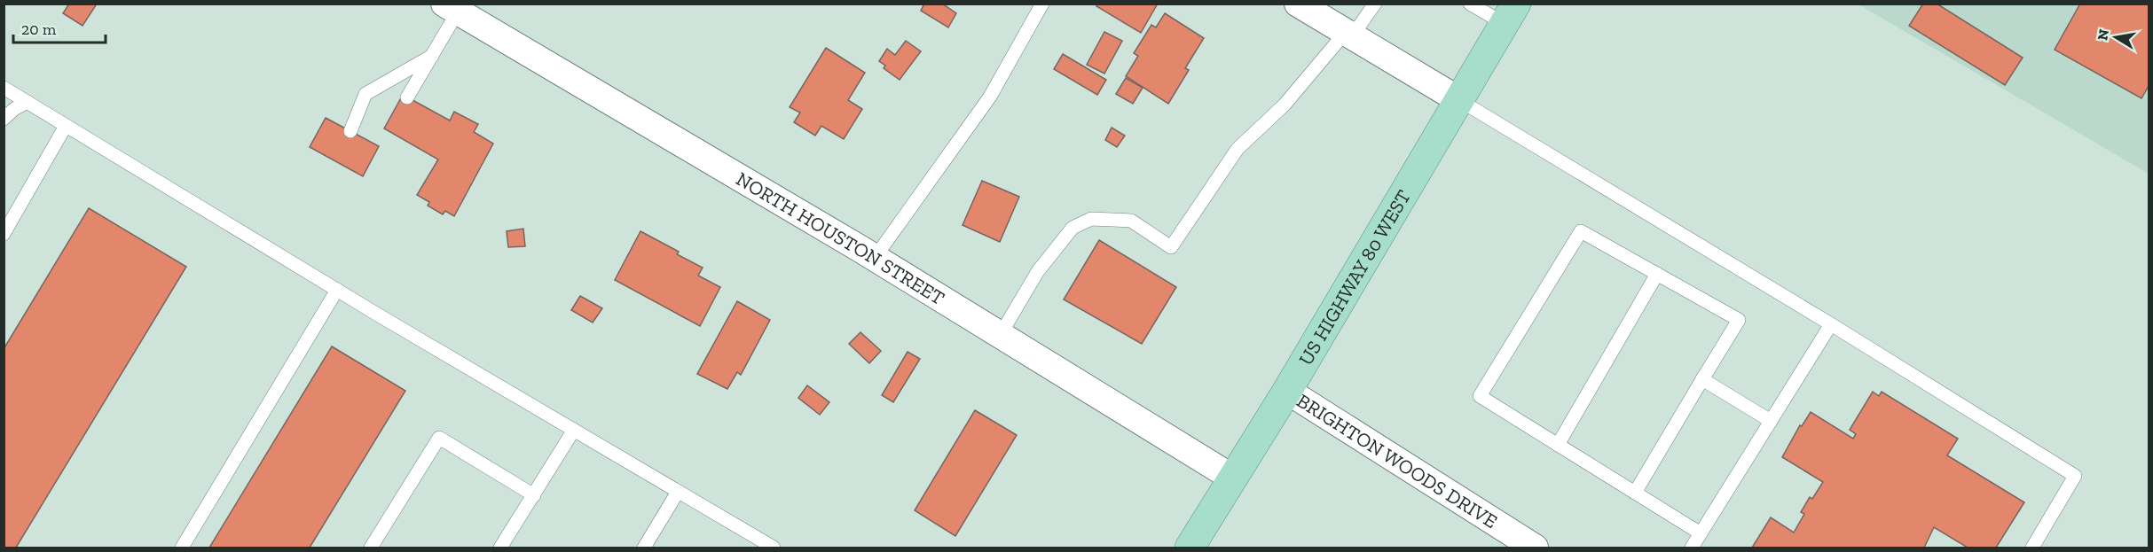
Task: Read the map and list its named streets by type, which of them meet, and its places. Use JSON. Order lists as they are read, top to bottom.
{
  "streets": {
    "main road": ["US HIGHWAY 80 WEST"],
    "street": ["NORTH HOUSTON STREET", "BRIGHTON WOODS DRIVE"]
  },
  "crossings": [
    ["NORTH HOUSTON STREET", "US HIGHWAY 80 WEST"],
    ["US HIGHWAY 80 WEST", "BRIGHTON WOODS DRIVE"]
  ],
  "scale_bar": "20 m",
  "north": "left"
}
